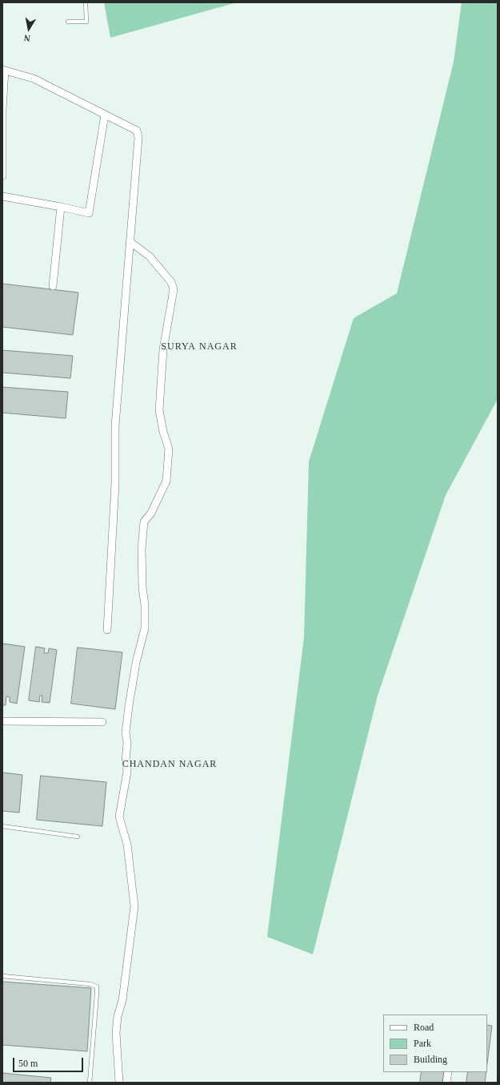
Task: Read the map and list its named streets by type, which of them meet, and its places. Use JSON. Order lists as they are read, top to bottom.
{
  "districts": ["SURYA NAGAR", "CHANDAN NAGAR"],
  "legend": ["Road", "Park", "Building"],
  "scale_bar": "50 m",
  "north": "bottom"
}
